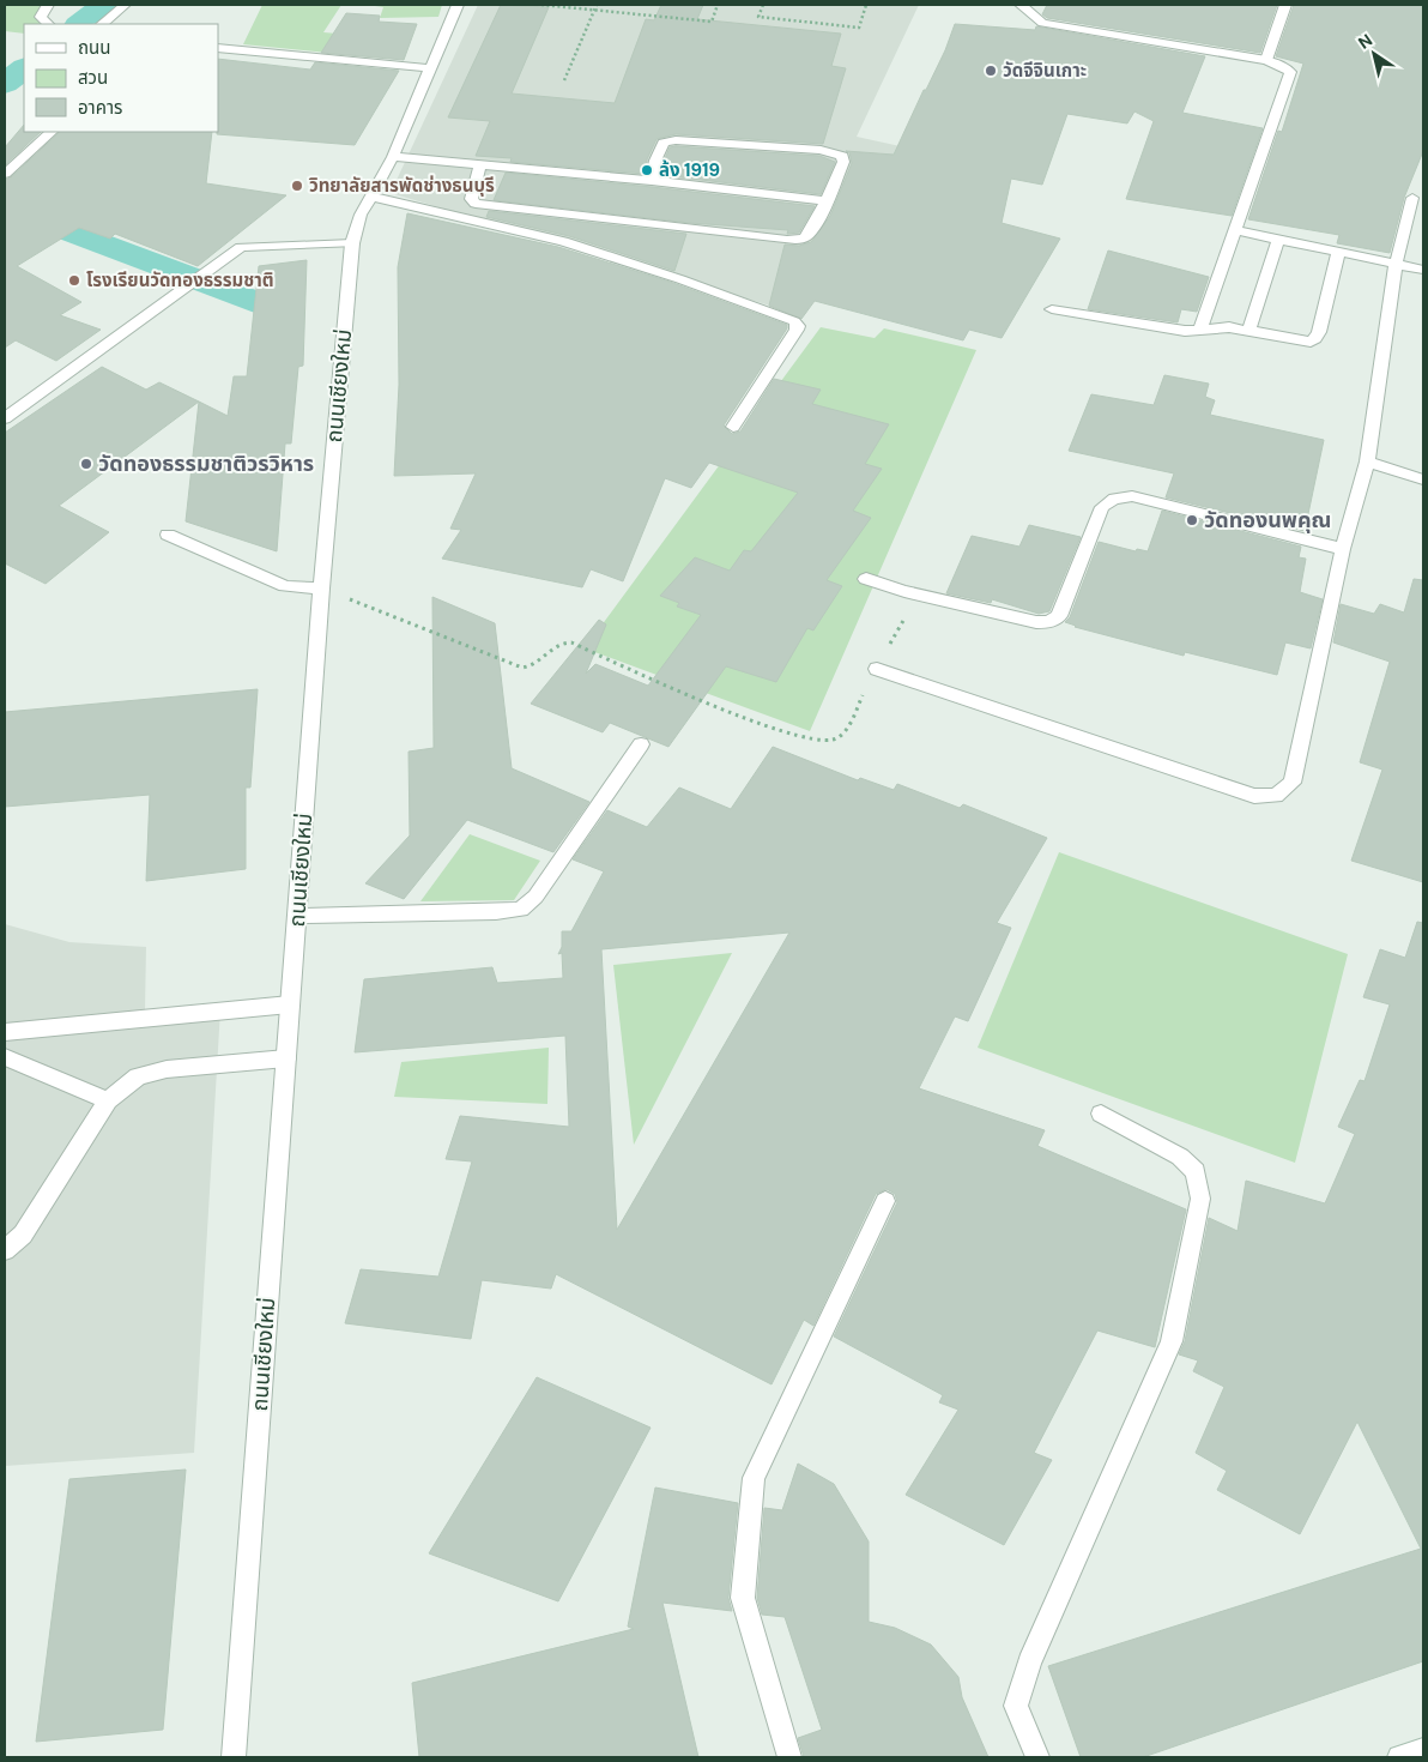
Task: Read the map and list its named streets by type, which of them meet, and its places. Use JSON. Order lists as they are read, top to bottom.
{
  "streets": {
    "street": ["ถนนเชียงใหม่"]
  },
  "places": [
    "วัดจีจินเกาะ",
    "ล้ง 1919",
    "วิทยาลัยสารพัดช่างธนบุรี",
    "โรงเรียนวัดทองธรรมชาติ",
    "วัดทองธรรมชาติวรวิหาร",
    "วัดทองนพคุณ"
  ],
  "legend": ["ถนน", "สวน", "อาคาร"],
  "north": "top left"
}
